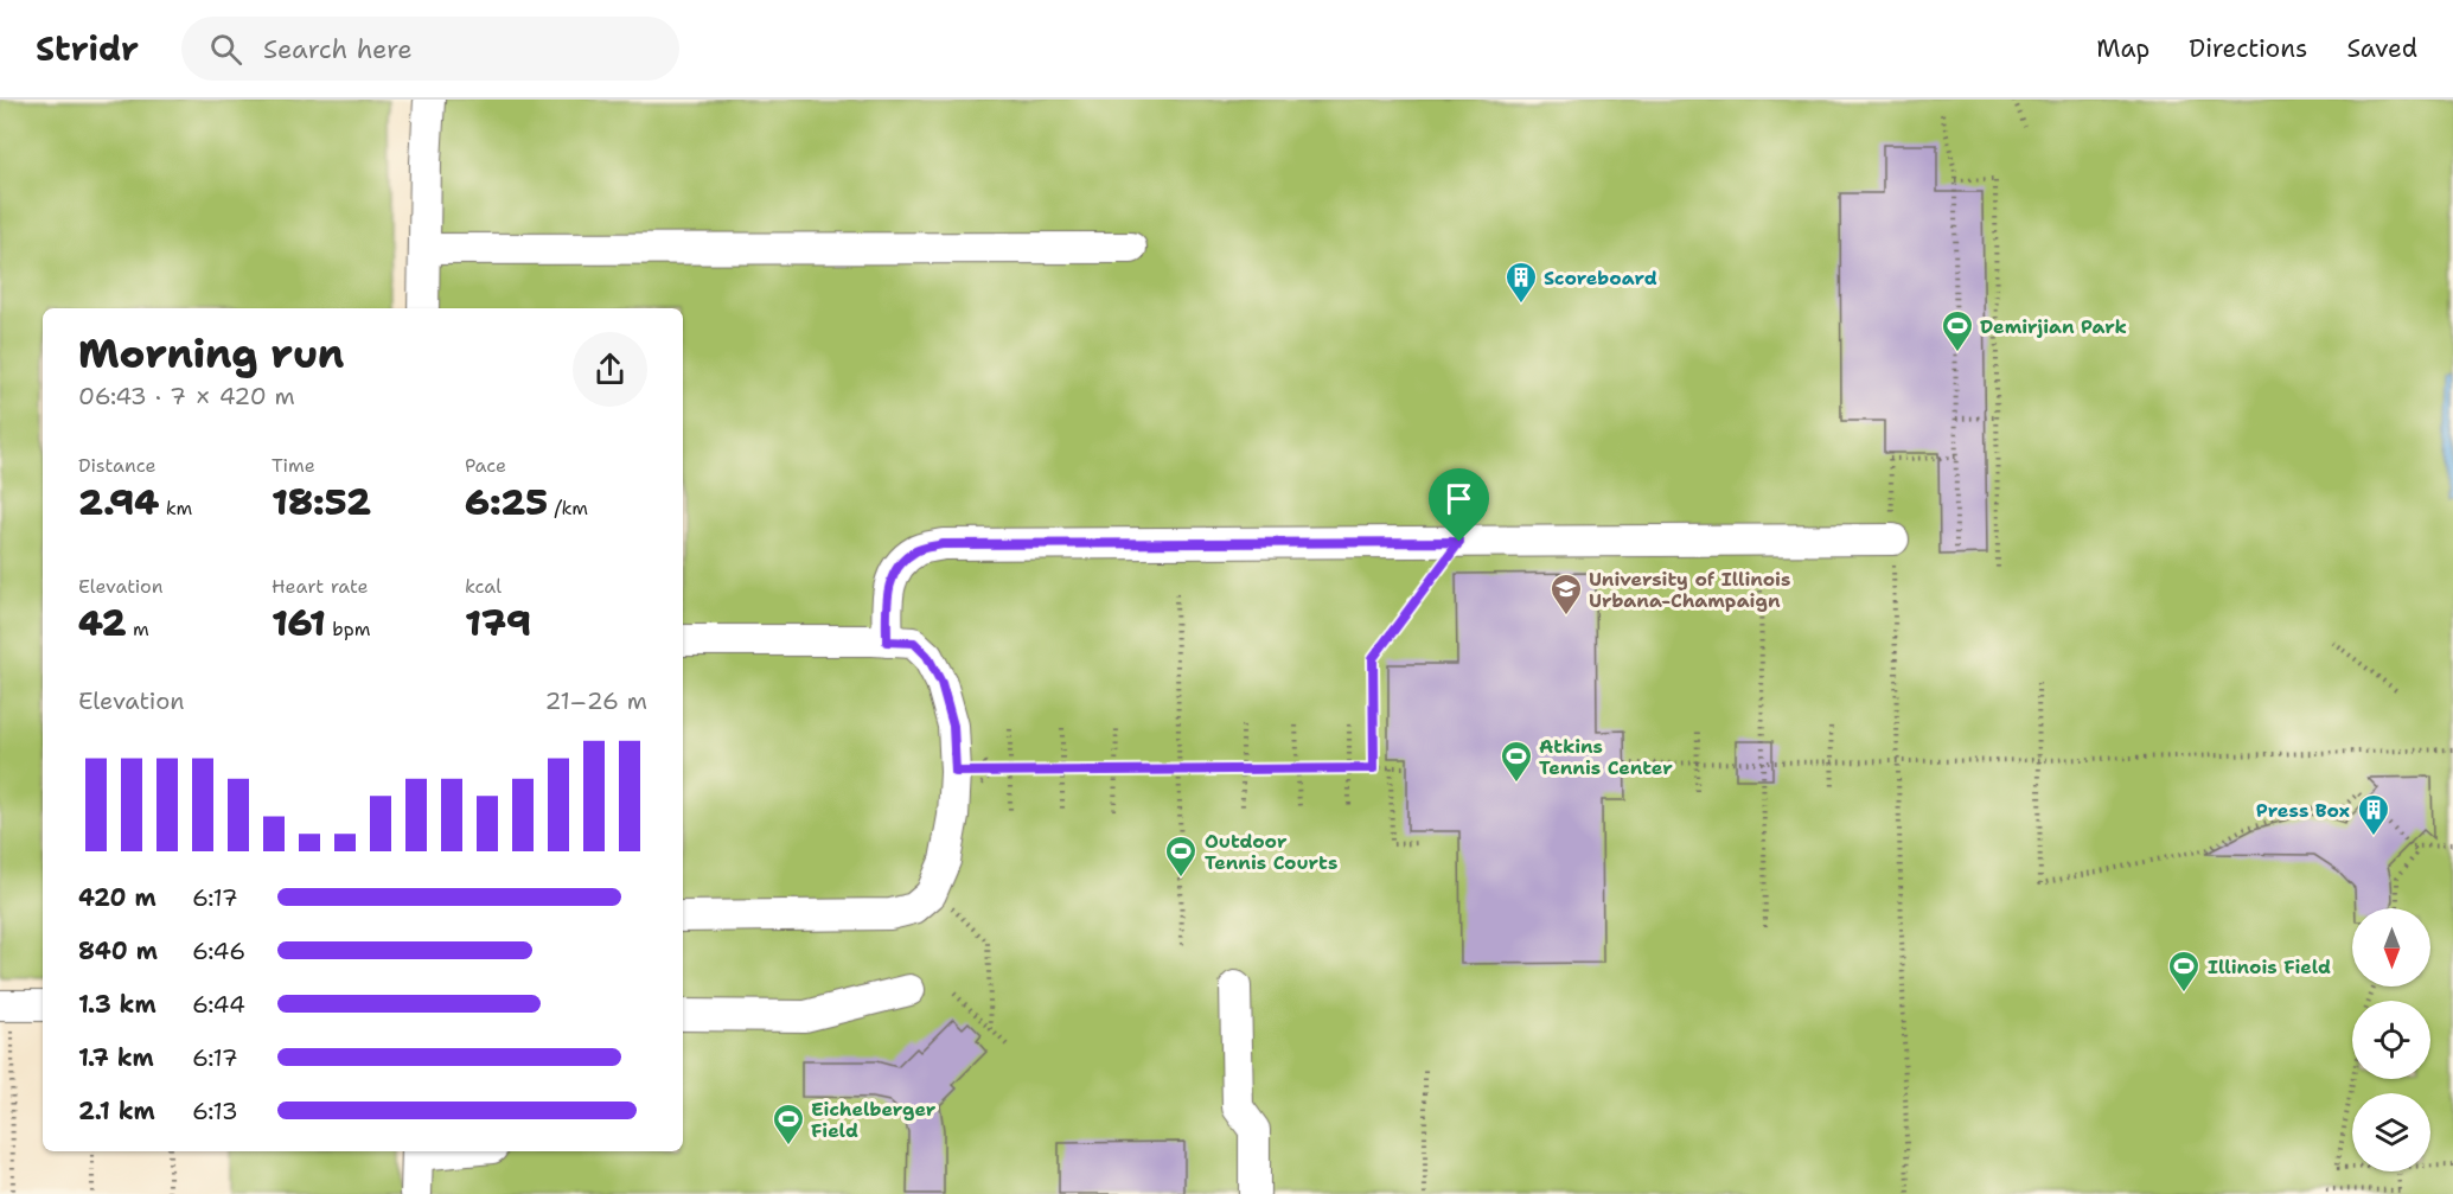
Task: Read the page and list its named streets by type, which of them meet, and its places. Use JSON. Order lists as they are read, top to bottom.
{
  "places": {
    "building": ["Scoreboard", "Press Box"],
    "sports": [
      "Demirjian Park",
      "Atkins Tennis Center",
      "Outdoor Tennis Courts",
      "Illinois Field",
      "Eichelberger Field"
    ],
    "school or university": ["University of Illinois Urbana-Champaign"]
  },
  "north": "bottom",
  "page": {
    "header": "Stridr",
    "search": "Search here",
    "nav": ["Map", "Directions", "Saved"],
    "heading": ["Morning run", "06:43 · 7 × 420 m"],
    "stats": [
      ["Distance", "2.94 km"],
      ["Time", "18:52"],
      ["Pace", "6:25 /km"],
      ["Elevation", "42 m"],
      ["Heart rate", "161 bpm"],
      ["kcal", "179"]
    ],
    "chart": ["Elevation", "21–26 m"],
    "list": [
      {
        "name": "420 m",
        "note": "6:17"
      },
      {
        "name": "840 m",
        "note": "6:46"
      },
      {
        "name": "1.3 km",
        "note": "6:44"
      },
      {
        "name": "1.7 km",
        "note": "6:17"
      },
      {
        "name": "2.1 km",
        "note": "6:13"
      }
    ]
  }
}
